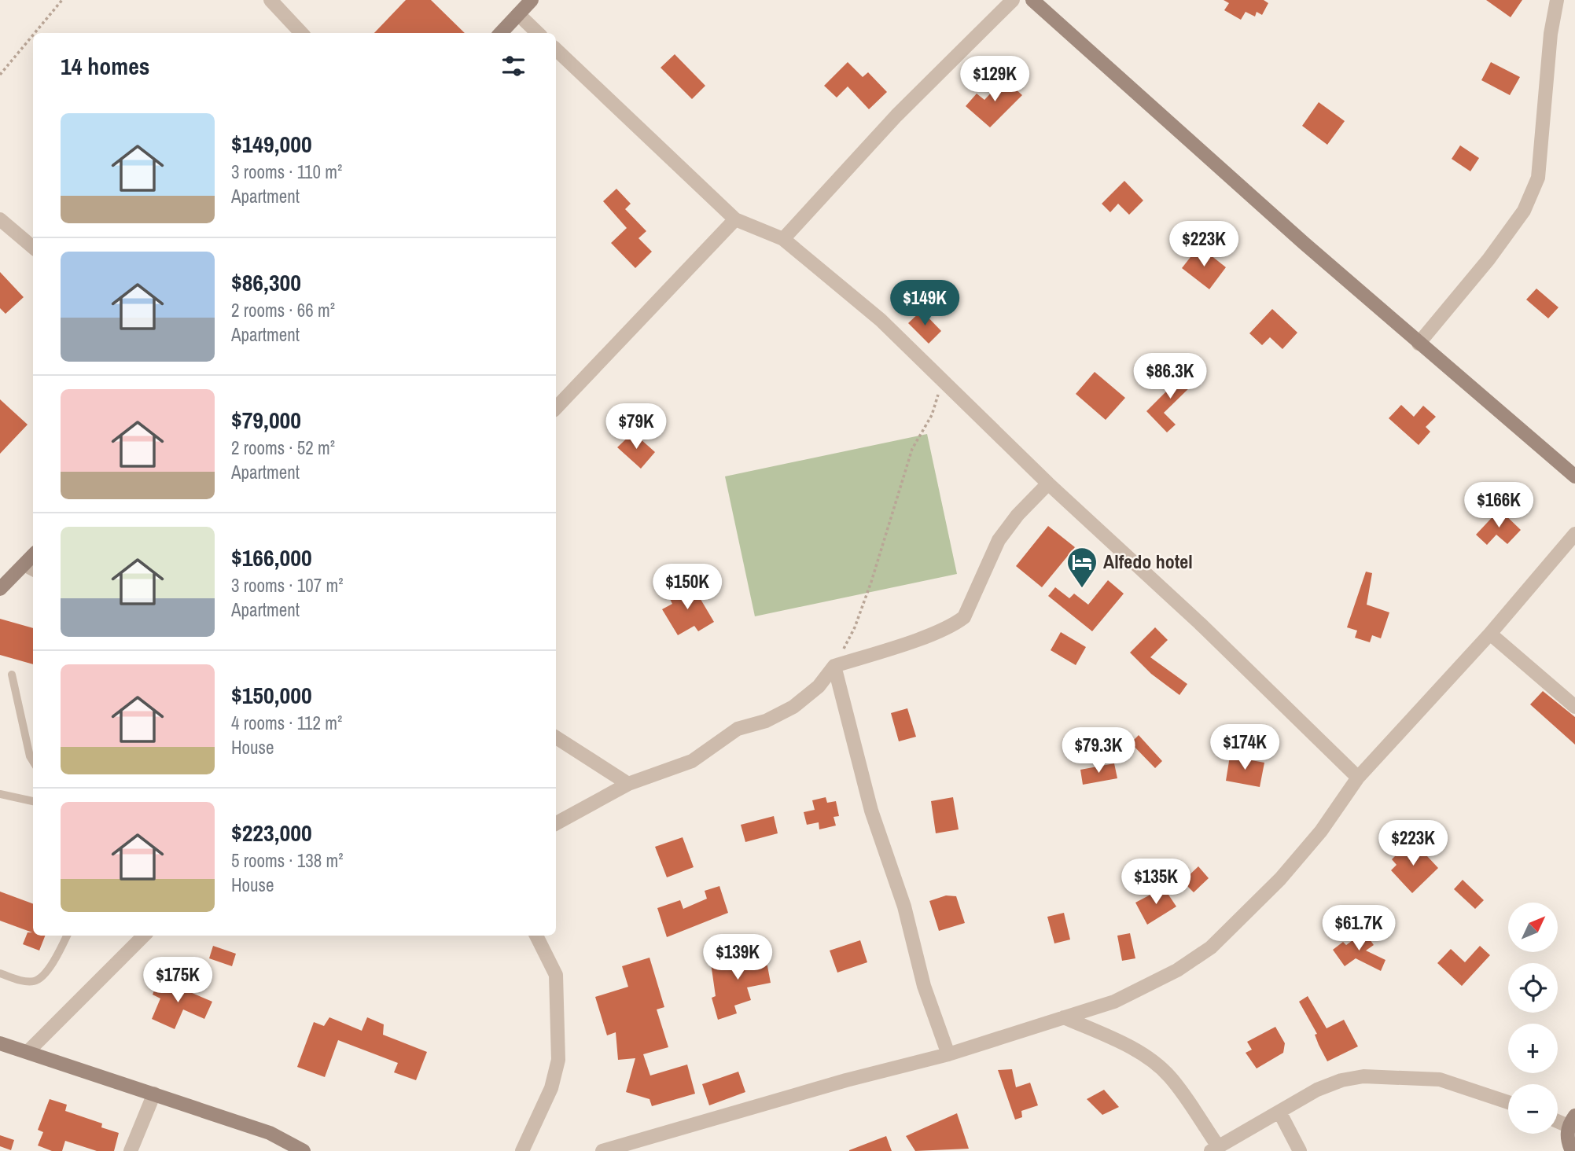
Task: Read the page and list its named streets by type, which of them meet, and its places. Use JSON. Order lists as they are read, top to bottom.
{
  "places": {
    "hotel": ["Alfedo hotel"]
  },
  "north": "top right",
  "page": {
    "heading": "14 homes",
    "price": [
      "$129K",
      "$223K",
      "$149K",
      "$86.3K",
      "$79K",
      "$166K",
      "$150K",
      "$174K",
      "$79.3K",
      "$223K",
      "$135K",
      "$61.7K",
      "$139K",
      "$175K"
    ],
    "list": [
      {
        "name": "$149,000",
        "note": "3 rooms · 110 m² · Apartment"
      },
      {
        "name": "$86,300",
        "note": "2 rooms · 66 m² · Apartment"
      },
      {
        "name": "$79,000",
        "note": "2 rooms · 52 m² · Apartment"
      },
      {
        "name": "$166,000",
        "note": "3 rooms · 107 m² · Apartment"
      },
      {
        "name": "$150,000",
        "note": "4 rooms · 112 m² · House"
      },
      {
        "name": "$223,000",
        "note": "5 rooms · 138 m² · House"
      }
    ],
    "map_buttons": ["+", "−"]
  }
}
